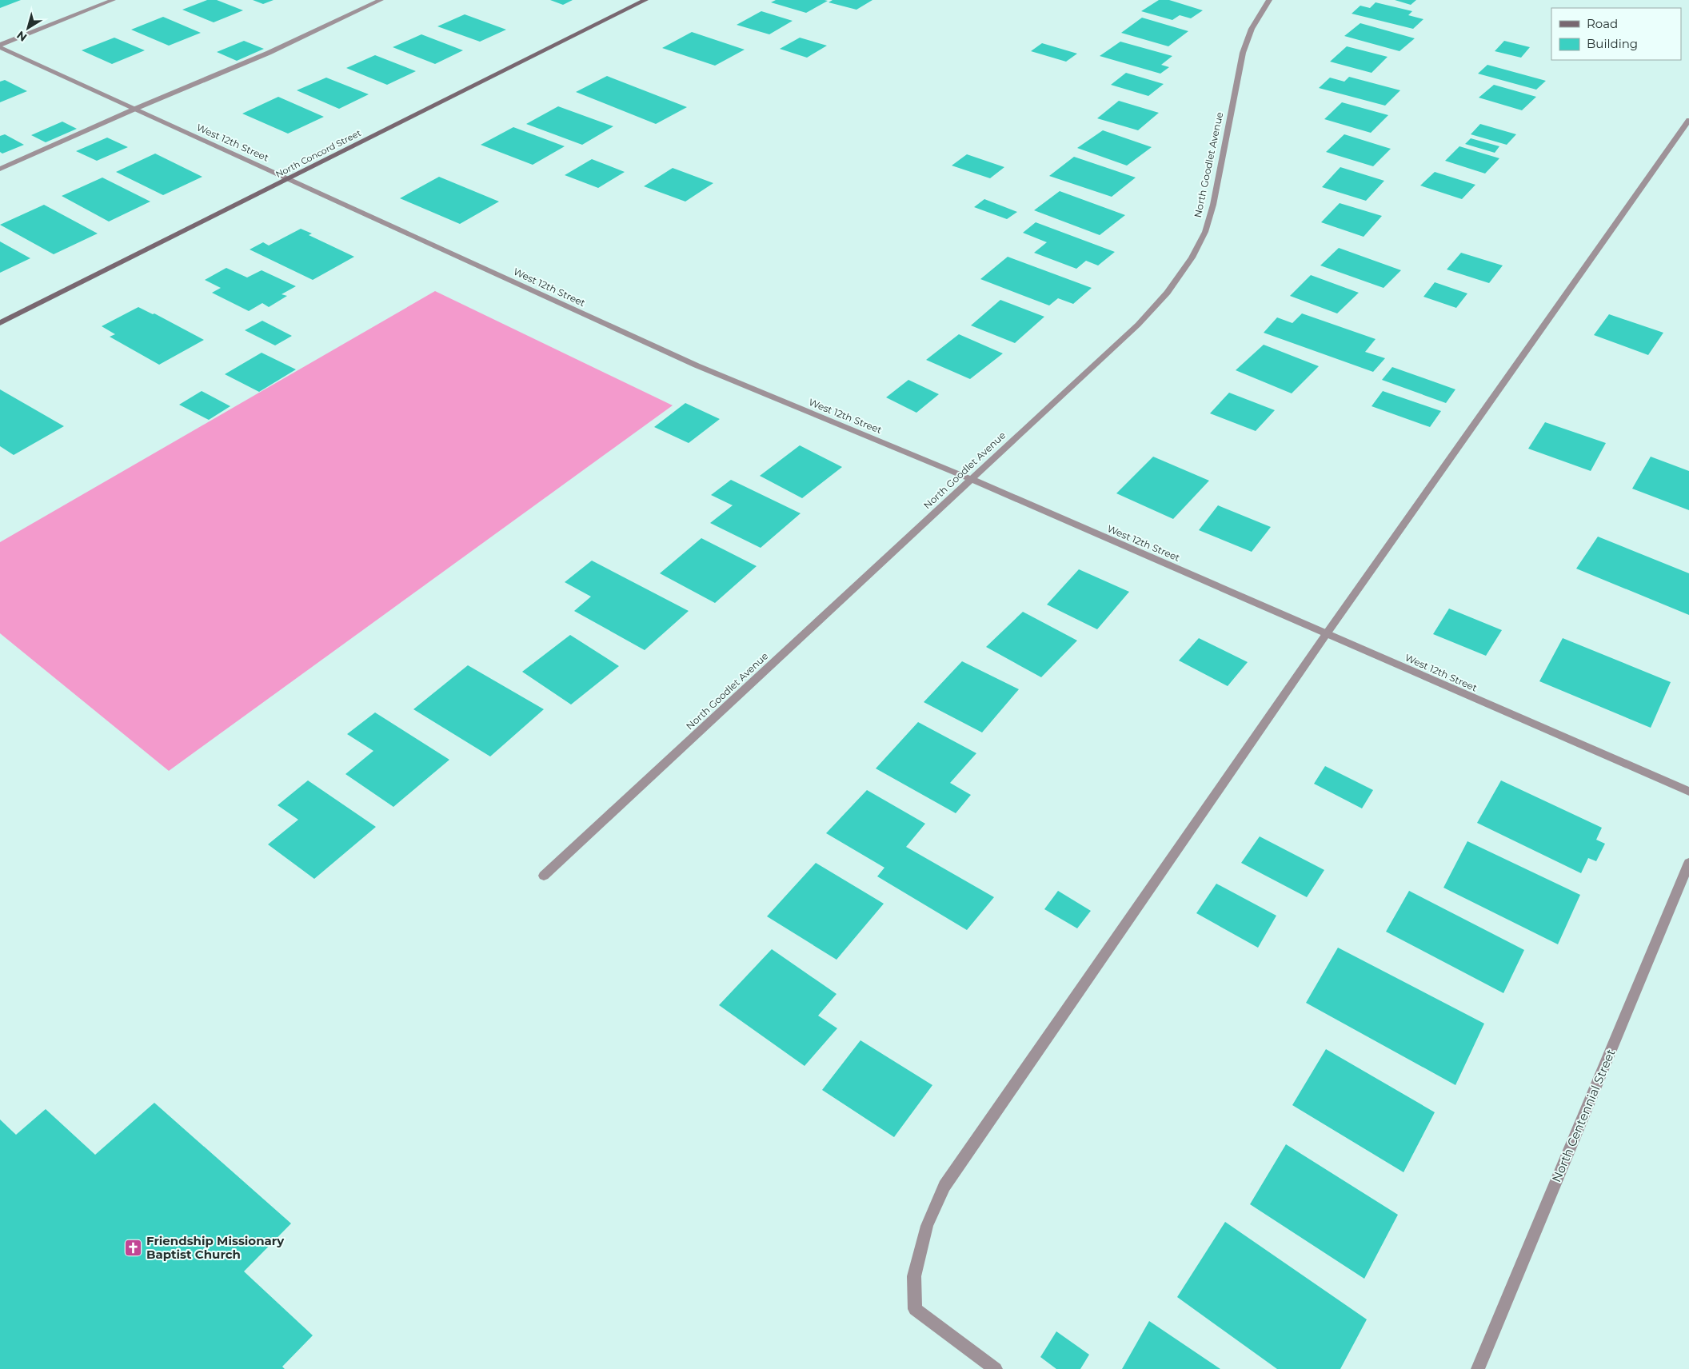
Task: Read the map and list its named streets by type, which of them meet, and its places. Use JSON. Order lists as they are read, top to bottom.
{
  "streets": {
    "main road": ["North Concord Street"],
    "street": ["West 12th Street", "North Goodlet Avenue", "North Centennial Street"]
  },
  "crossings": [
    ["West 12th Street", "North Concord Street"],
    ["West 12th Street", "North Goodlet Avenue"]
  ],
  "places": {
    "church": ["Friendship Missionary Baptist Church"]
  },
  "legend": ["Road", "Building"],
  "north": "bottom left"
}
